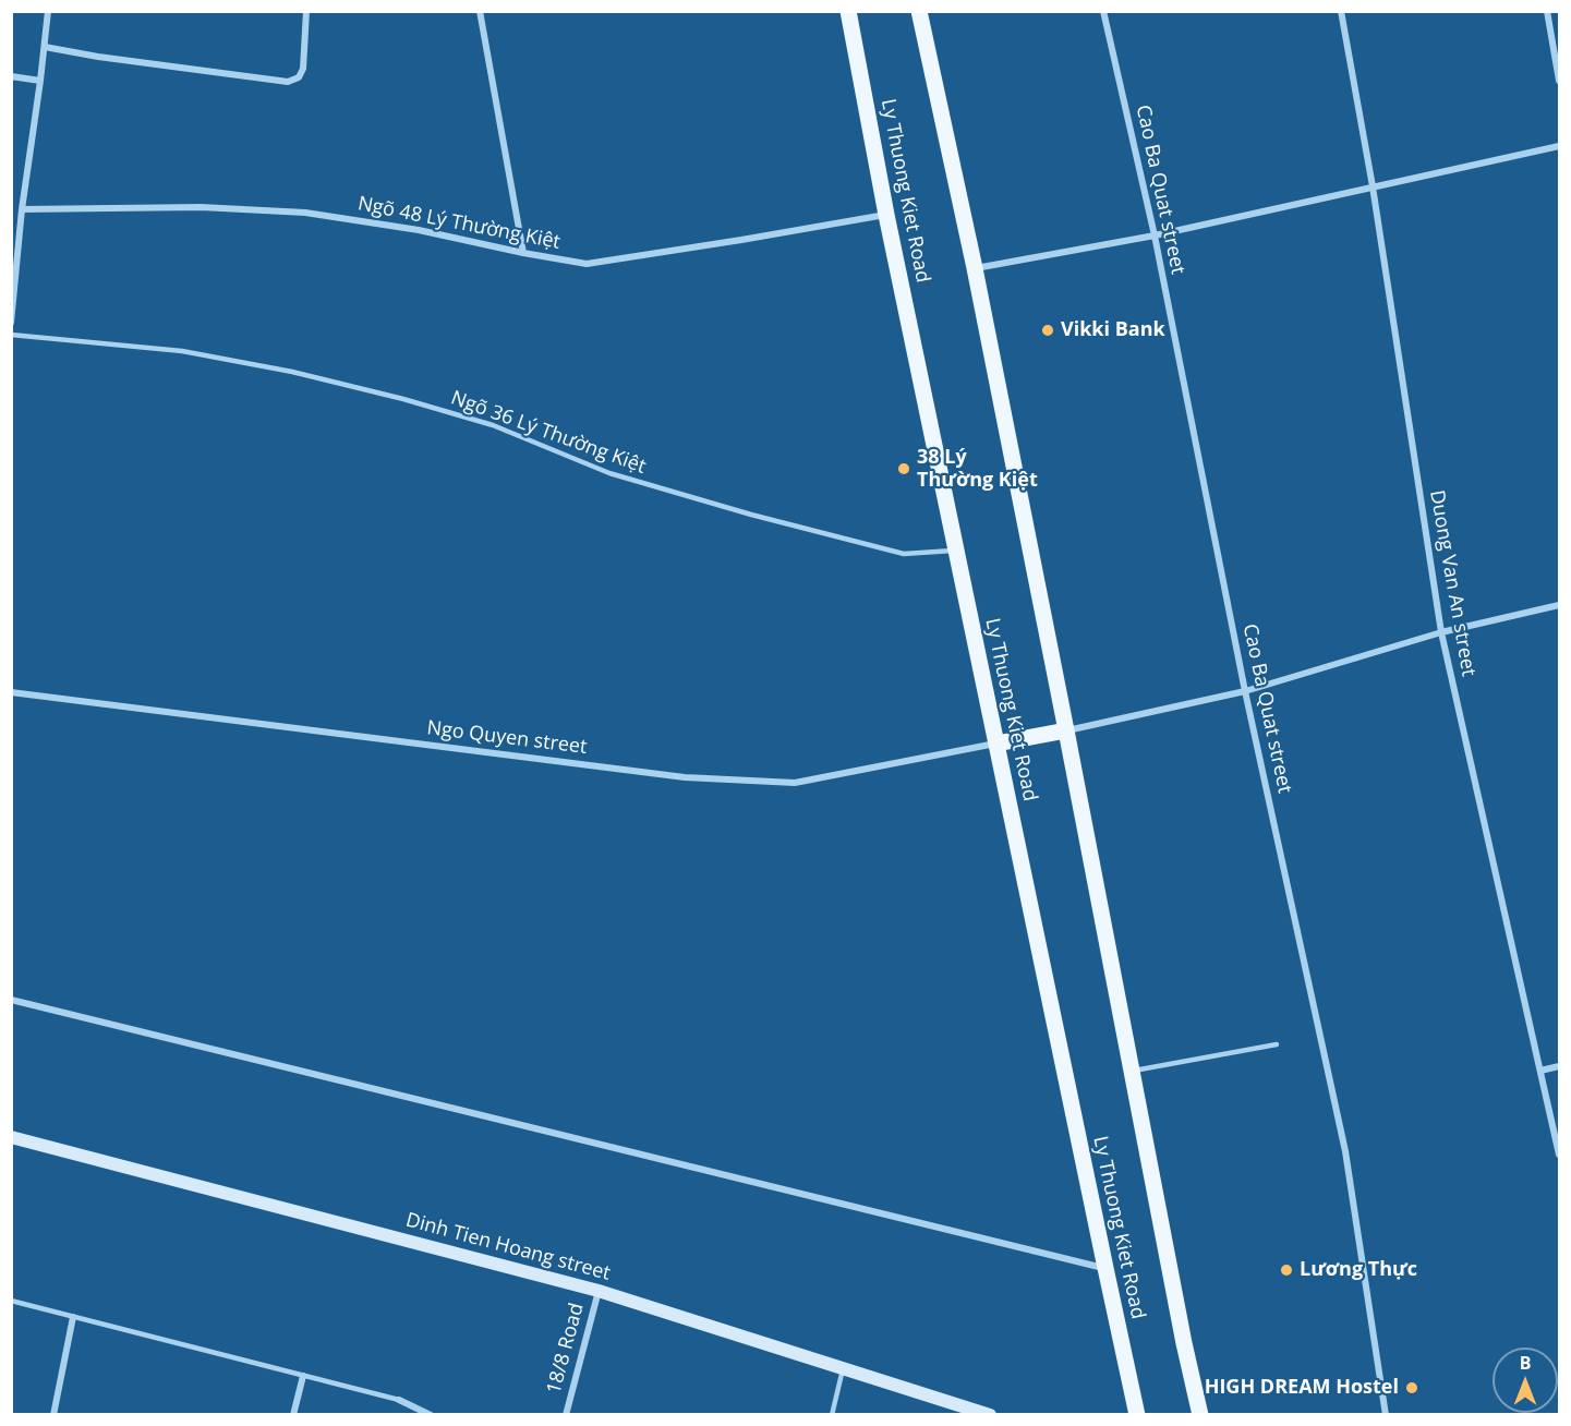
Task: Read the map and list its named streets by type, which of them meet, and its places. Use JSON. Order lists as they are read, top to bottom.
{
  "streets": {
    "main road": ["Ly Thuong Kiet Road"],
    "street": [
      "Cao Ba Quat street",
      "Ngõ 48 Lý Thường Kiệt",
      "Duong Van An street",
      "Ngo Quyen street",
      "Dinh Tien Hoang street",
      "18/8 Road"
    ],
    "lane": ["Ngõ 36 Lý Thường Kiệt"]
  },
  "crossings": [
    ["Ly Thuong Kiet Road", "Ngõ 48 Lý Thường Kiệt"],
    ["Ly Thuong Kiet Road", "Ngõ 36 Lý Thường Kiệt"],
    ["Ly Thuong Kiet Road", "Ngo Quyen street"],
    ["Dinh Tien Hoang street", "18/8 Road"]
  ],
  "places": [
    "Vikki Bank",
    "38 Lý Thường Kiệt",
    "Lương Thực",
    "HIGH DREAM Hostel"
  ],
  "north": "top"
}
